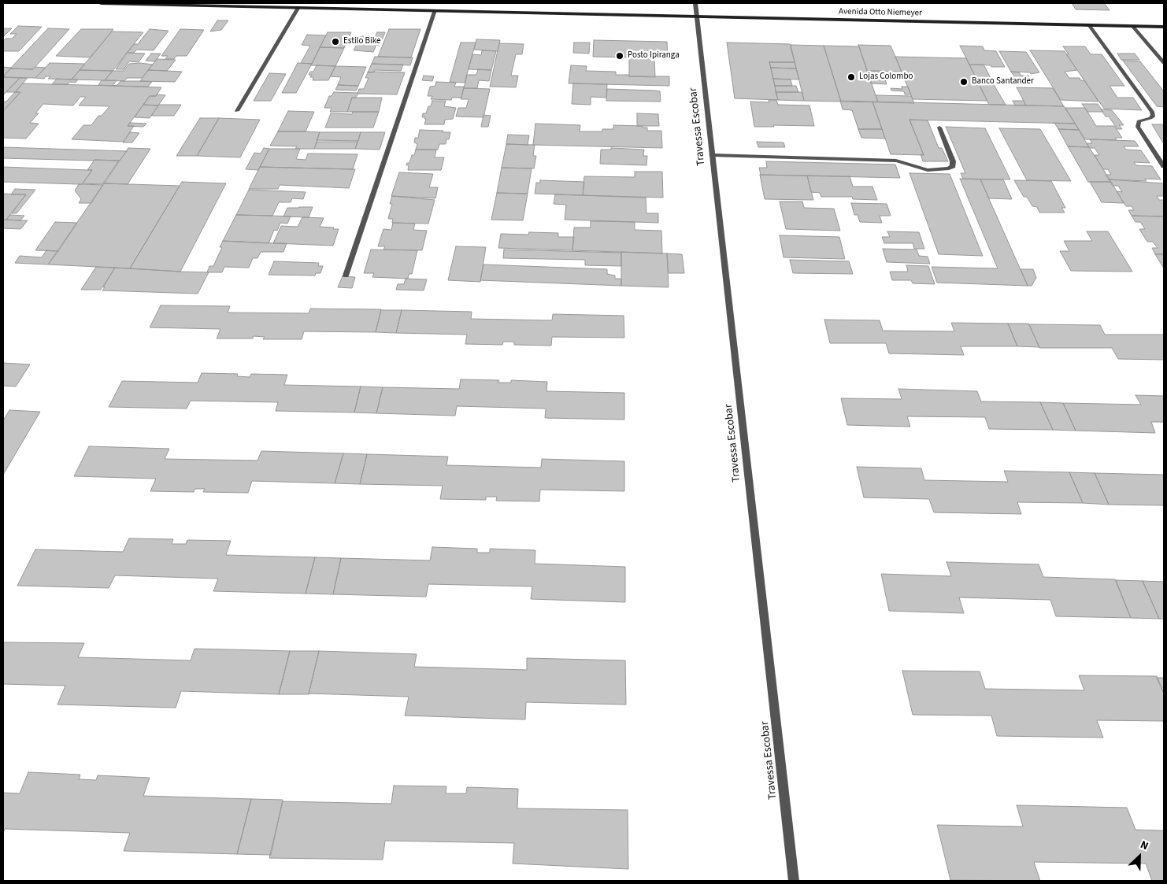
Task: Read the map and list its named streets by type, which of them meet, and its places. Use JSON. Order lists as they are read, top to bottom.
{
  "streets": {
    "main road": ["Avenida Otto Niemeyer"],
    "street": ["Travessa Escobar"]
  },
  "crossings": [
    ["Avenida Otto Niemeyer", "Travessa Escobar"]
  ],
  "places": [
    "Estilo Bike",
    "Posto Ipiranga",
    "Lojas Colombo",
    "Banco Santander"
  ],
  "north": "top right"
}
